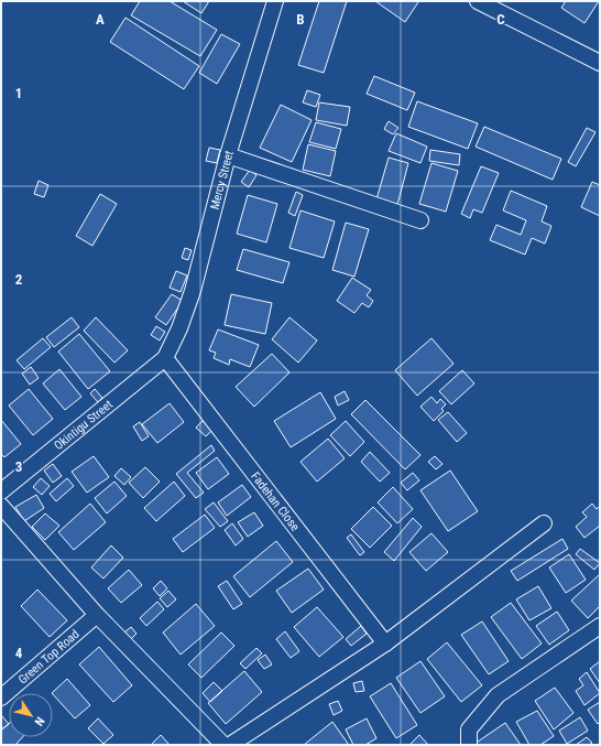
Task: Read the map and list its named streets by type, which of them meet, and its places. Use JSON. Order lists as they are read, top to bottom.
{
  "streets": {
    "street": [
      "Mercy Street",
      "Okintigu Street",
      "Fadehan Close",
      "Green Top Road"
    ]
  },
  "crossings": [
    ["Mercy Street", "Okintigu Street"],
    ["Mercy Street", "Fadehan Close"],
    ["Okintigu Street", "Fadehan Close"]
  ],
  "north": "bottom right",
  "grid": {
    "columns": ["A", "B", "C"],
    "rows": [
      "1",
      "2",
      "3",
      "4"
    ]
  }
}
